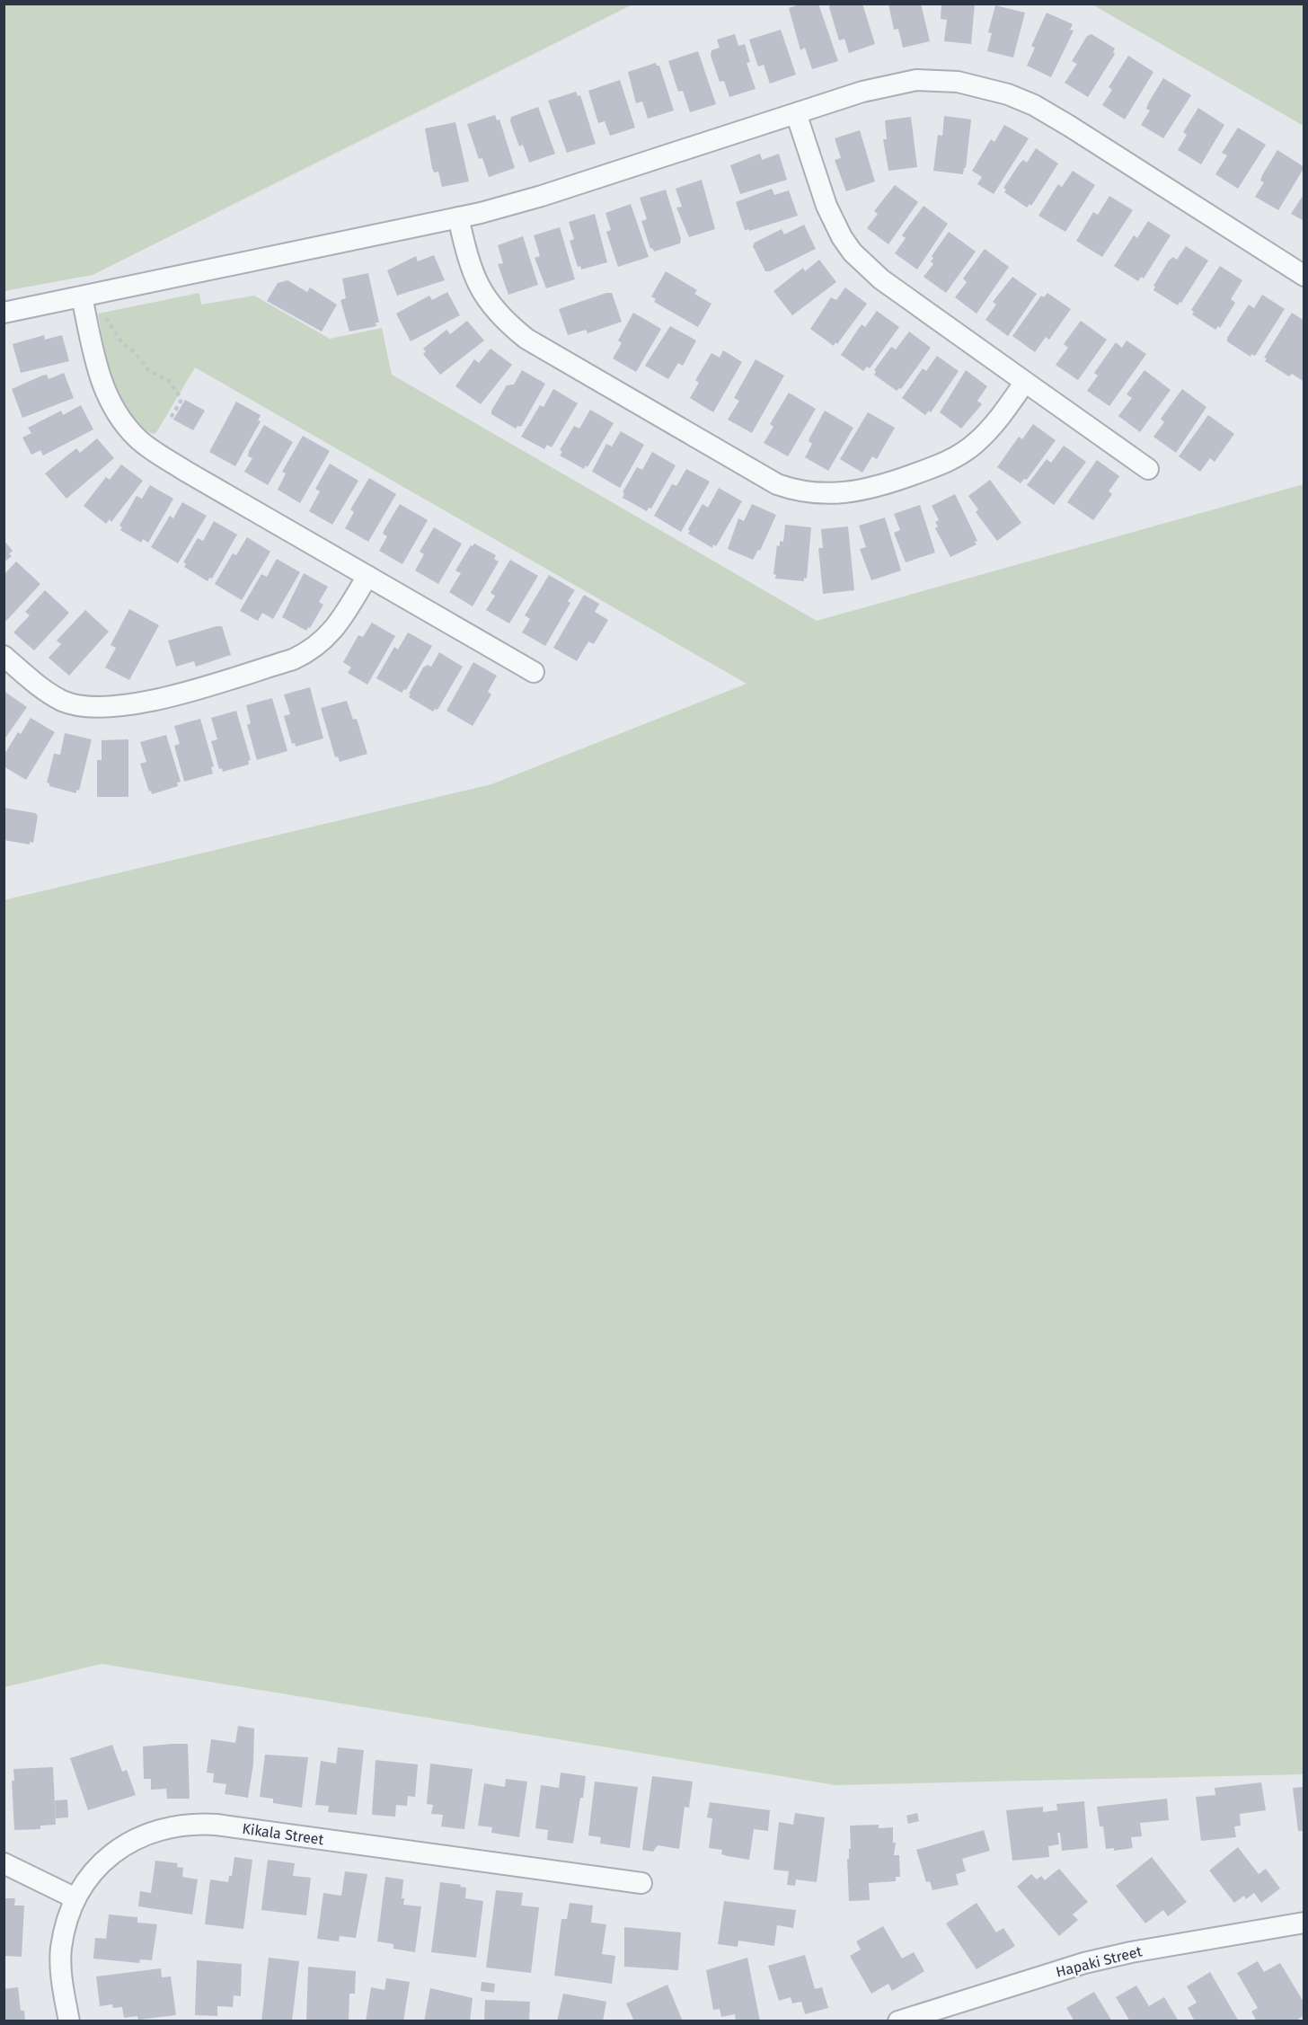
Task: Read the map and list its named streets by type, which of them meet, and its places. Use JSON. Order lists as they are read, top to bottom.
{
  "streets": {
    "street": ["Kikala Street", "Hapaki Street"]
  }
}
